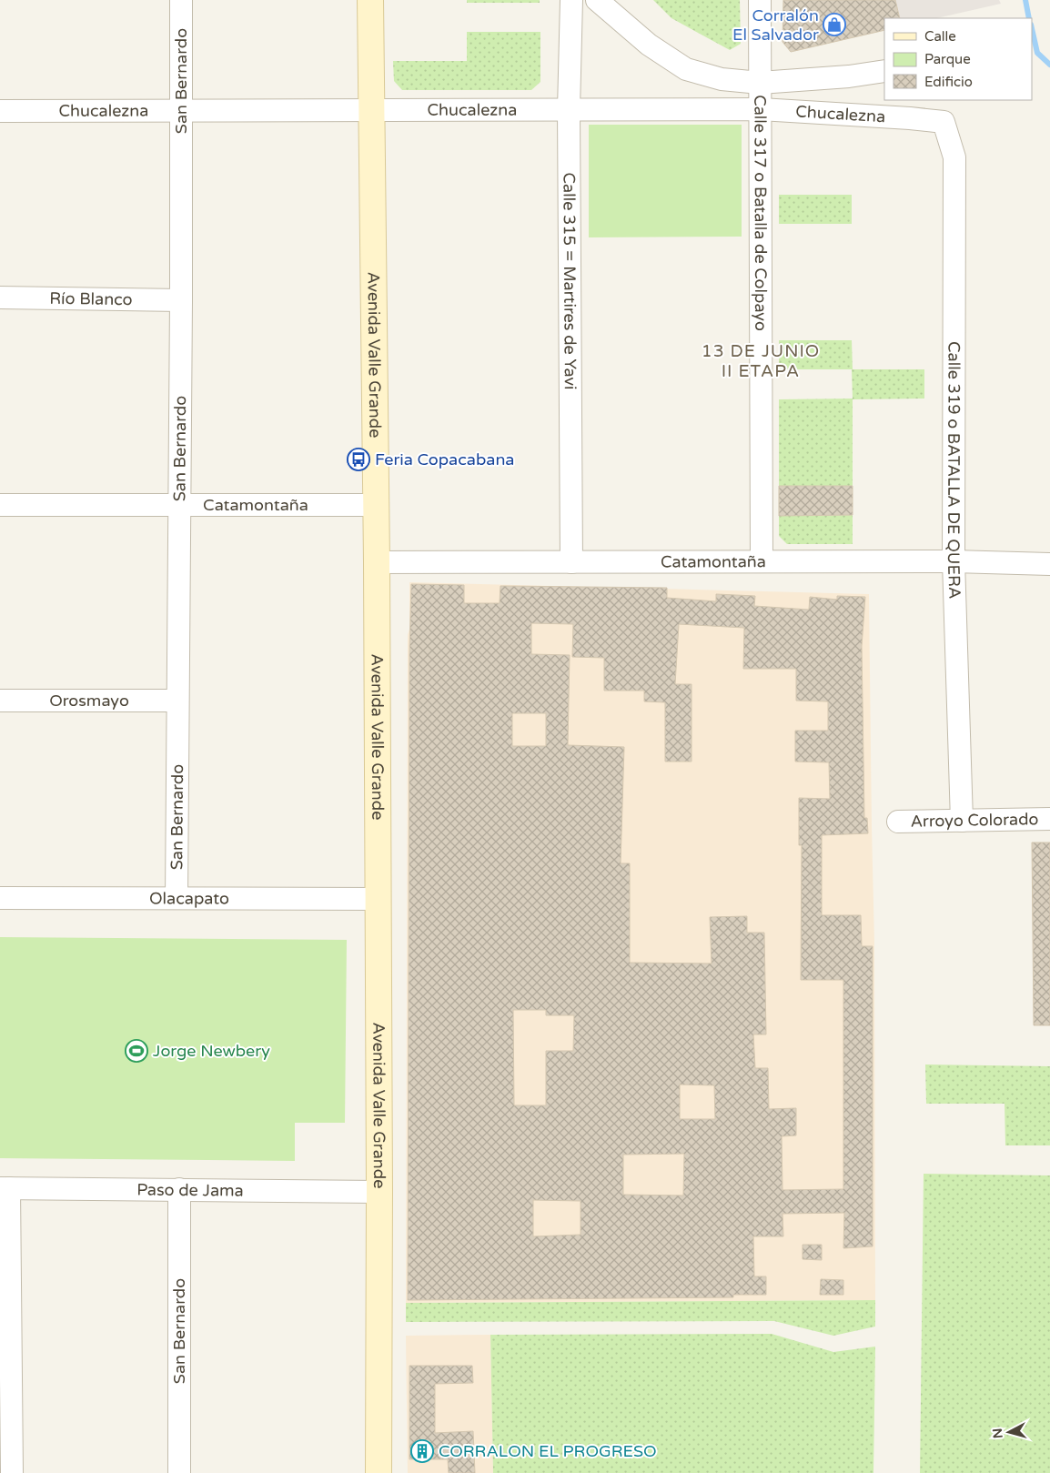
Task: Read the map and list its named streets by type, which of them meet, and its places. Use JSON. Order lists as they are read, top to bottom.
{
  "streets": {
    "street": [
      "San Bernardo",
      "Chucalezna",
      "Calle 317 o Batalla de Colpayo",
      "Calle 315 = Martires de Yavi",
      "Río Blanco",
      "Avenida Valle Grande",
      "Calle 319 o BATALLA DE QUERA",
      "Catamontaña",
      "Orosmayo",
      "Arroyo Colorado",
      "Olacapato",
      "Paso de Jama"
    ]
  },
  "crossings": [
    ["San Bernardo", "Chucalezna"],
    ["San Bernardo", "Río Blanco"],
    ["San Bernardo", "Catamontaña"],
    ["San Bernardo", "Orosmayo"],
    ["San Bernardo", "Olacapato"],
    ["San Bernardo", "Paso de Jama"],
    ["Chucalezna", "Calle 317 o Batalla de Colpayo"],
    ["Chucalezna", "Calle 315 = Martires de Yavi"],
    ["Chucalezna", "Avenida Valle Grande"],
    ["Chucalezna", "Calle 319 o BATALLA DE QUERA"],
    ["Calle 317 o Batalla de Colpayo", "Catamontaña"],
    ["Calle 315 = Martires de Yavi", "Catamontaña"],
    ["Avenida Valle Grande", "Catamontaña"],
    ["Avenida Valle Grande", "Olacapato"],
    ["Avenida Valle Grande", "Paso de Jama"],
    ["Calle 319 o BATALLA DE QUERA", "Catamontaña"],
    ["Calle 319 o BATALLA DE QUERA", "Arroyo Colorado"]
  ],
  "districts": ["13 DE JUNIO II ETAPA"],
  "places": {
    "shop": ["Corralón El Salvador"],
    "bus stop": ["Feria Copacabana"],
    "sports": ["Jorge Newbery"],
    "building": ["CORRALON EL PROGRESO"]
  },
  "legend": ["Calle", "Parque", "Edificio"],
  "north": "left"
}
